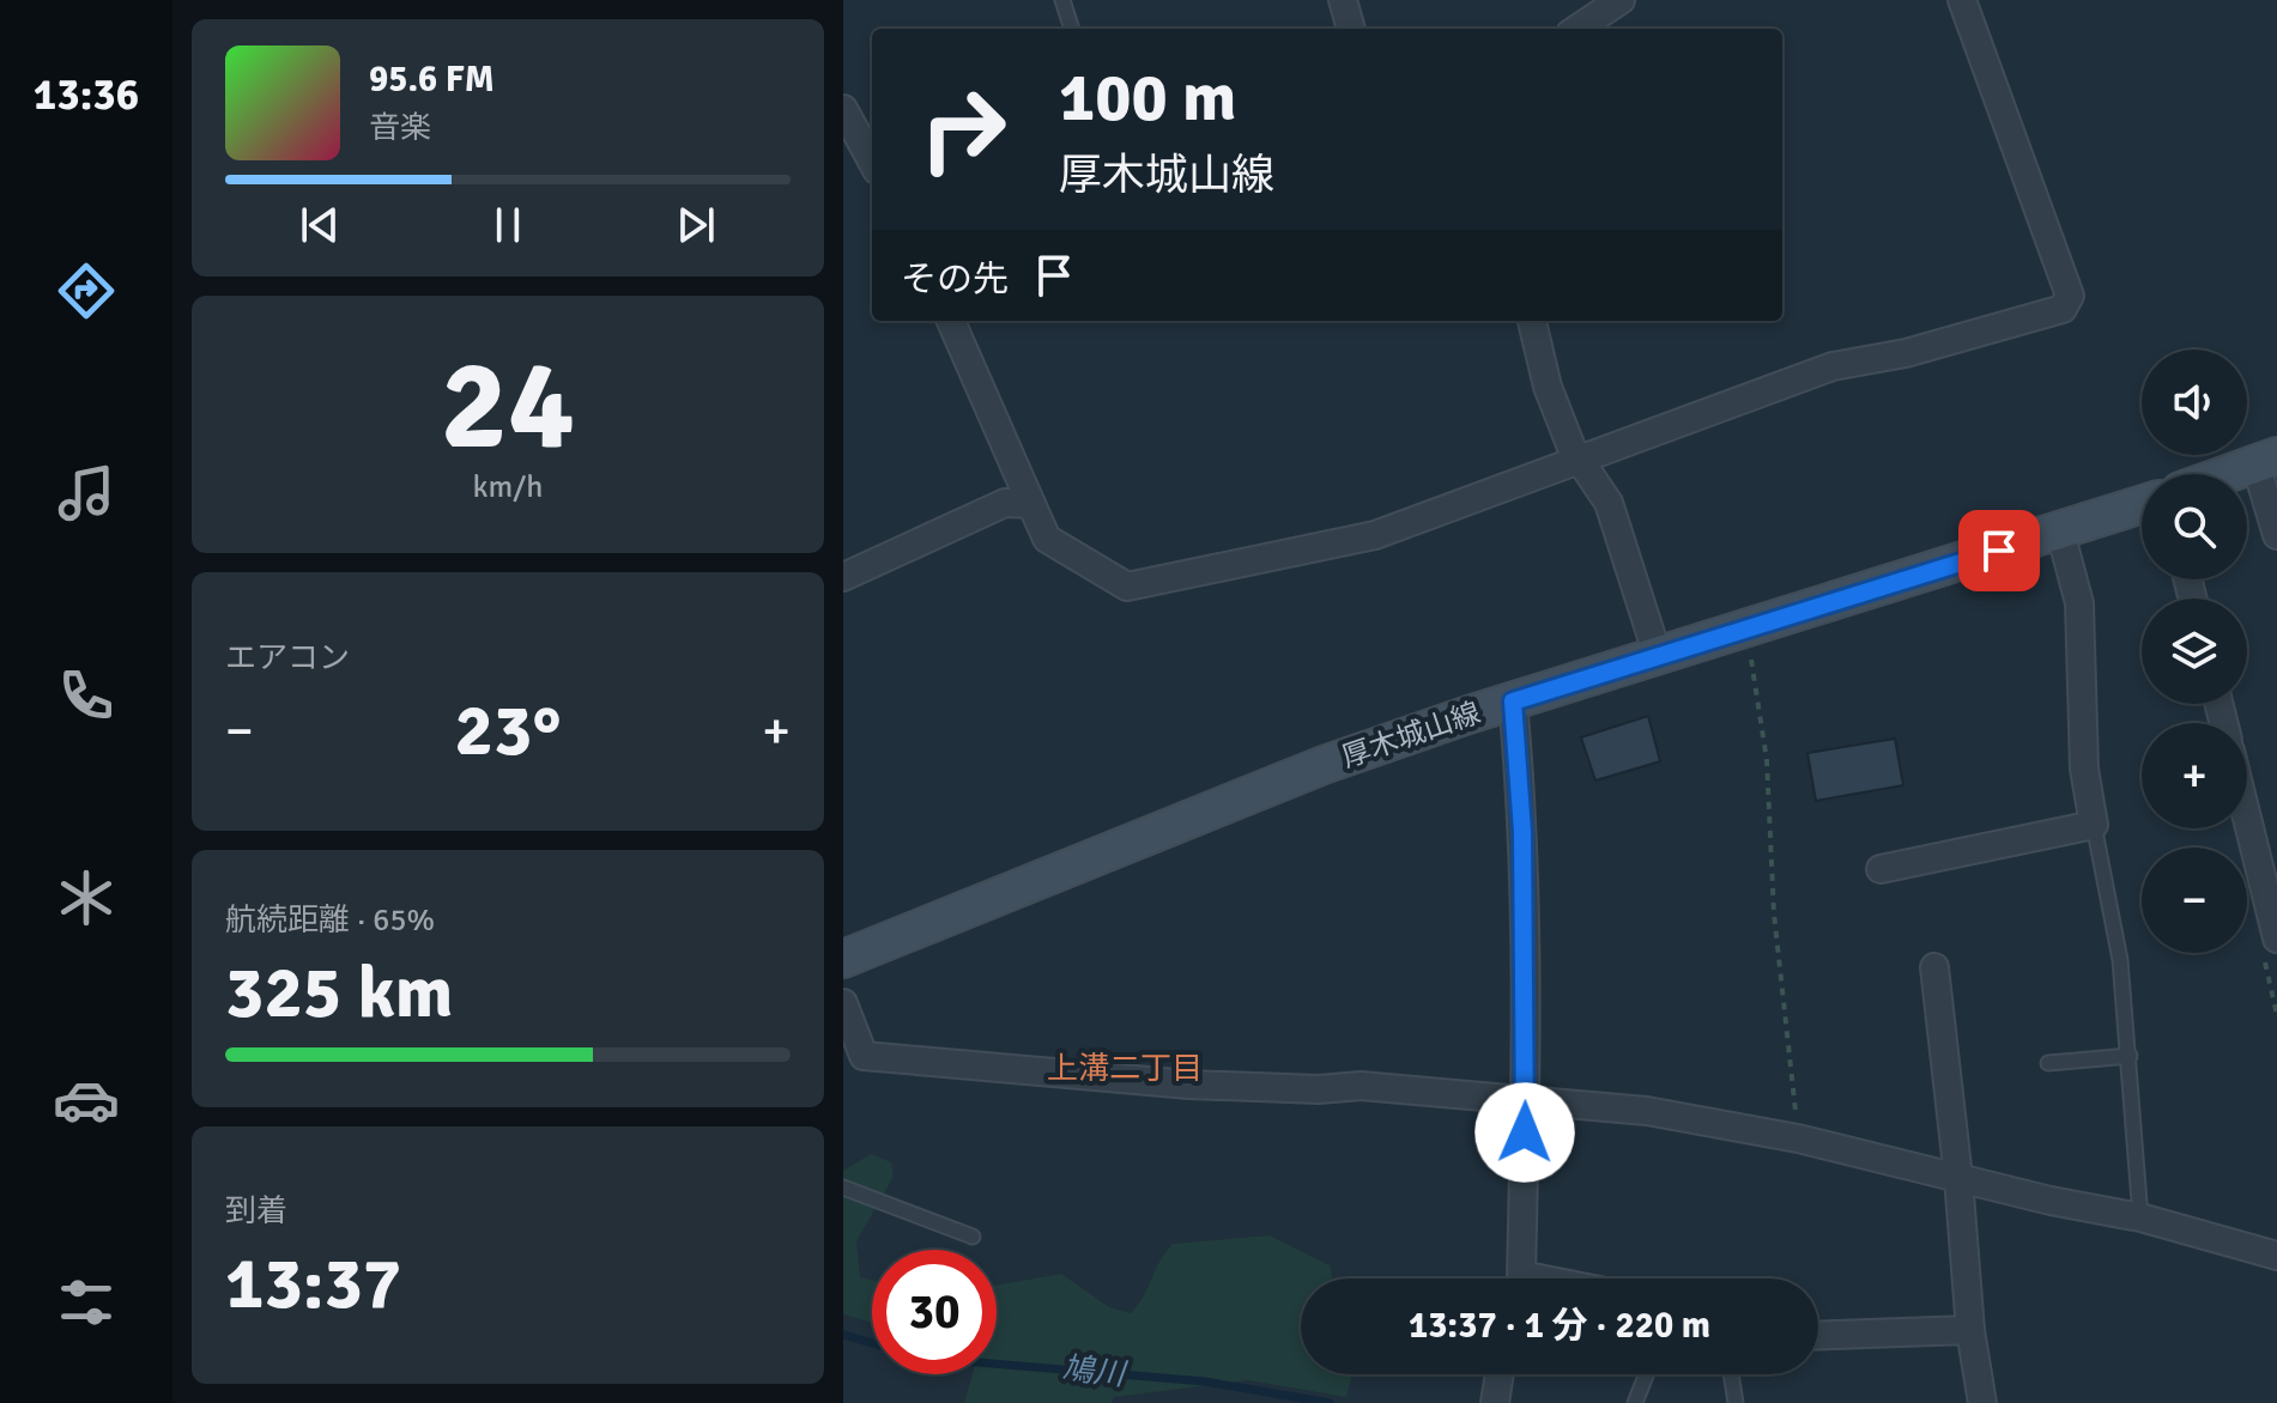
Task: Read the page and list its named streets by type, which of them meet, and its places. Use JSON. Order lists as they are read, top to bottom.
{
  "streets": {
    "main road": ["厚木城山線"]
  },
  "districts": ["上溝二丁目"],
  "water": ["鳩川"],
  "page": {
    "tabs": "13:36",
    "turn": ["100 m", "厚木城山線"],
    "song": ["95.6 FM", "音楽"],
    "then": "その先",
    "tile": [
      ["24", "km/h"],
      "エアコン",
      ["航続距離 · 65%", "325 km"],
      ["到着", "13:37"]
    ],
    "map_buttons": ["+", "−"],
    "heat": ["−", "23°", "+"],
    "limit": "30",
    "trip": "13:37 · 1 分 · 220 m"
  }
}
